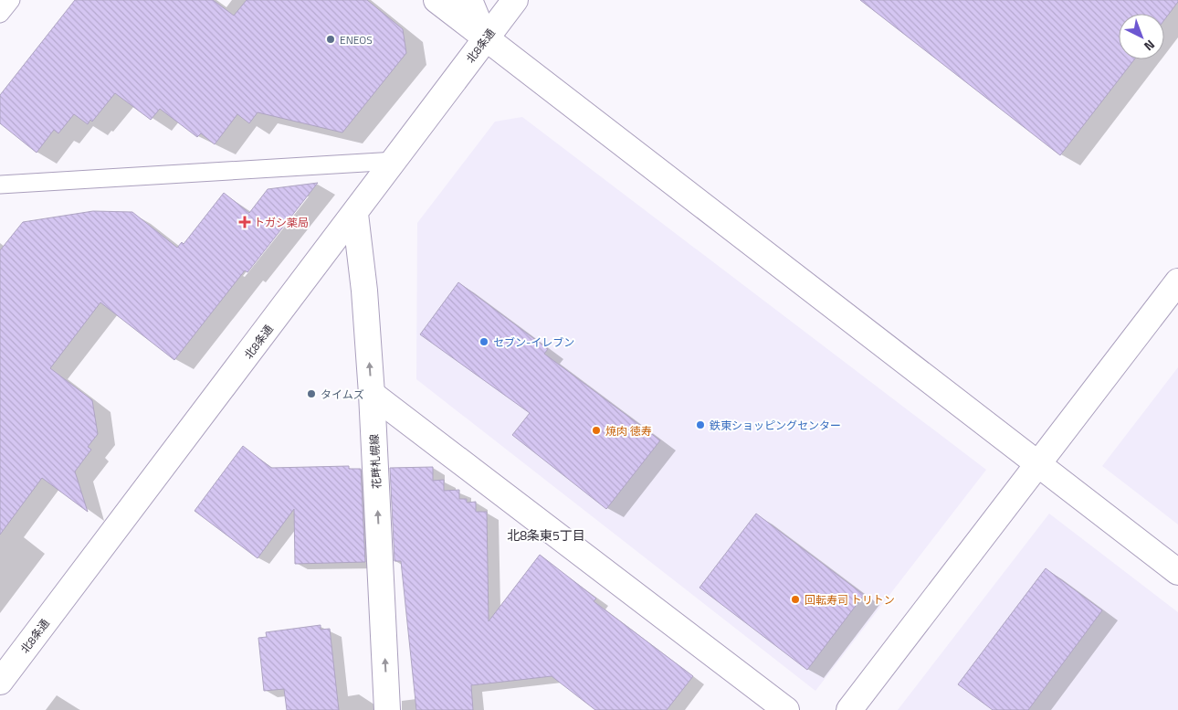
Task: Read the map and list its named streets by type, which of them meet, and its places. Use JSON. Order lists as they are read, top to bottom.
{
  "streets": {
    "street": ["北8条通", "花畔札幌線"]
  },
  "crossings": [
    ["北8条通", "花畔札幌線"]
  ],
  "one_way": ["花畔札幌線"],
  "districts": ["北8条東5丁目"],
  "places": {
    "other": [
      "ENEOS",
      "セブン-イレブン",
      "タイムズ",
      "鉄東ショッピングセンター",
      "焼肉 徳寿",
      "回転寿司 トリトン"
    ],
    "health": ["トガシ薬局"]
  },
  "north": "bottom right"
}
